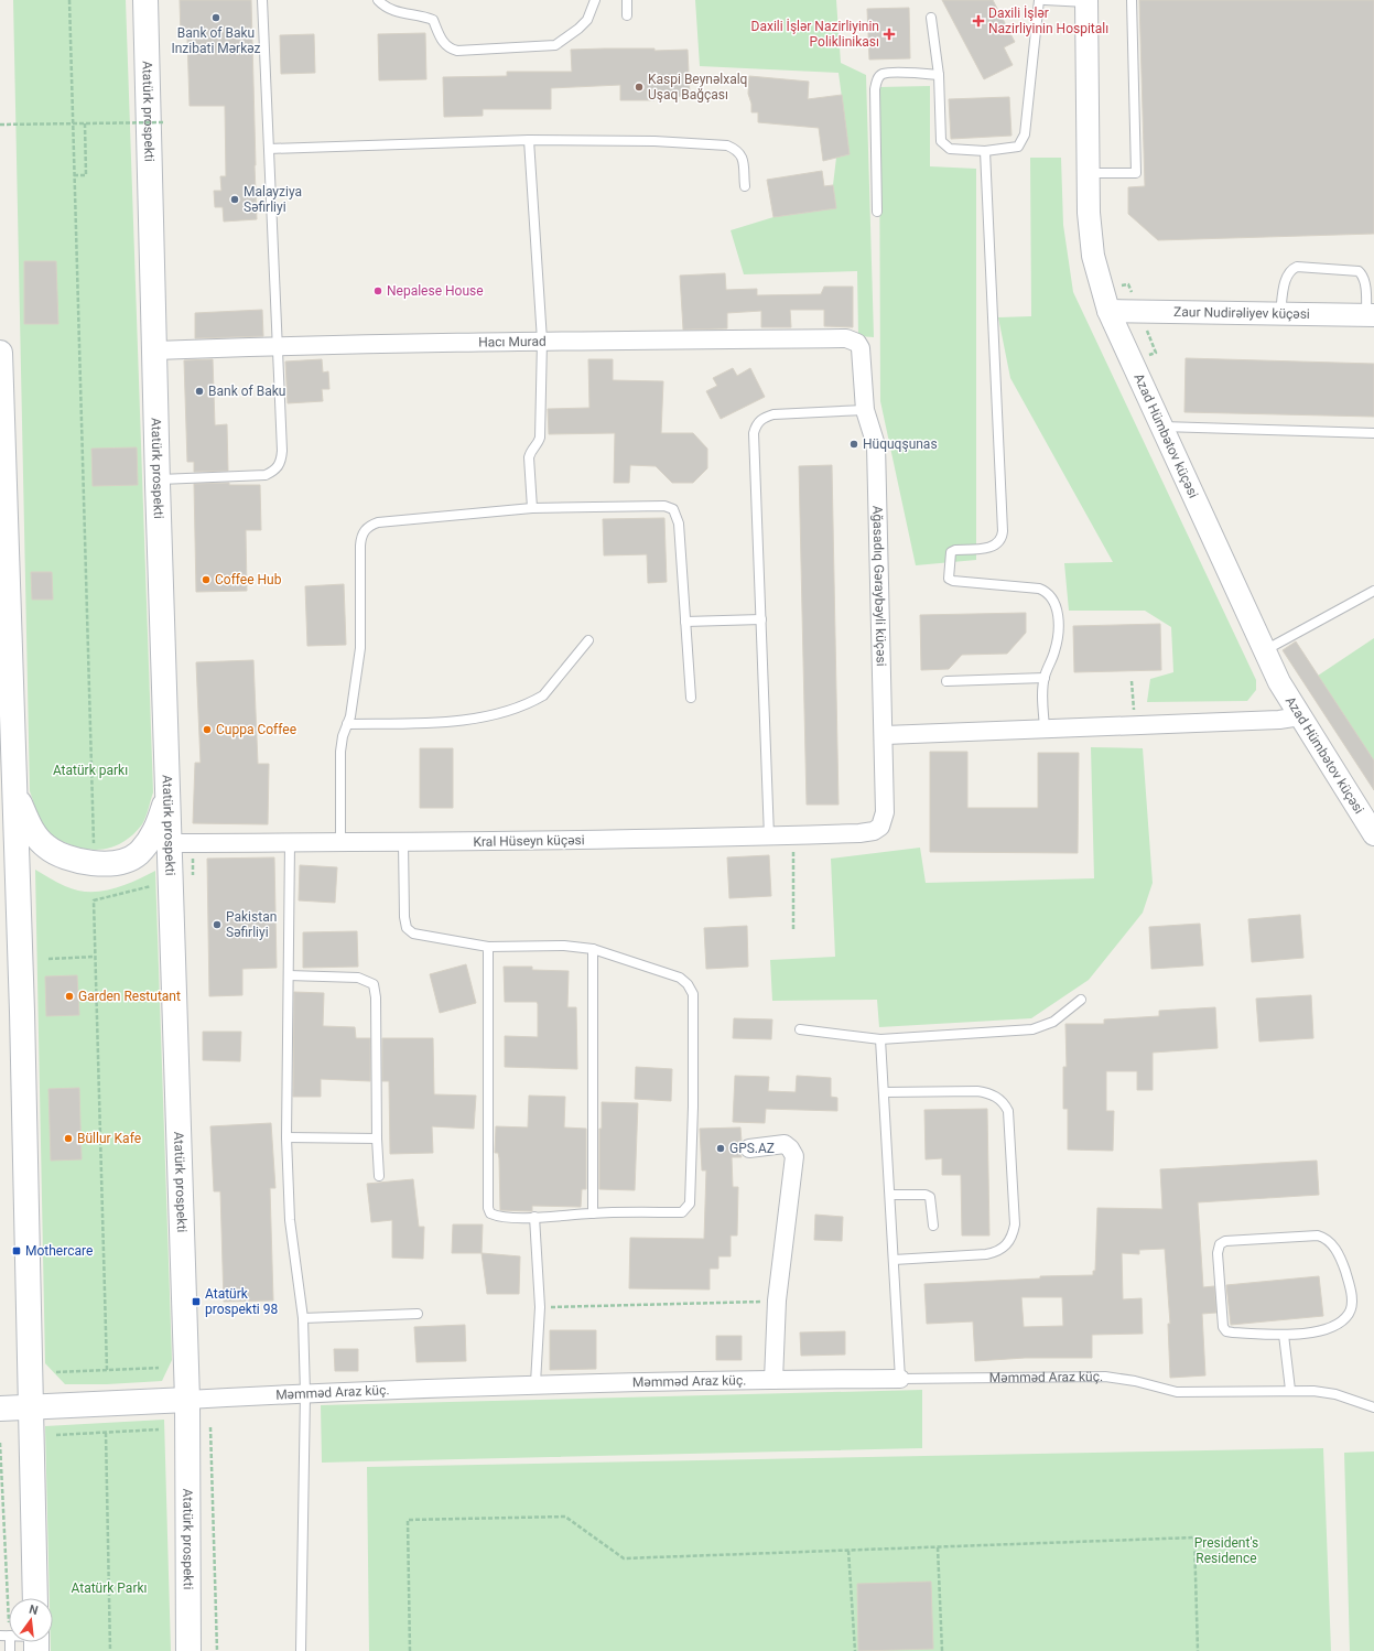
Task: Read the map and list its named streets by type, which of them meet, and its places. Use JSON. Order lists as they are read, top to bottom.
{
  "streets": {
    "main road": ["Atatürk prospekti", "Məmməd Araz küç."],
    "street": [
      "Zaur Nudirəliyev küçəsi",
      "Hacı Murad",
      "Azad Hümbətov küçəsi",
      "Ağasadıq Gəraybəyli küçəsi",
      "Kral Hüseyn küçəsi"
    ]
  },
  "crossings": [
    ["Atatürk prospekti", "Hacı Murad"],
    ["Atatürk prospekti", "Kral Hüseyn küçəsi"],
    ["Atatürk prospekti", "Məmməd Araz küç."],
    ["Zaur Nudirəliyev küçəsi", "Azad Hümbətov küçəsi"],
    ["Hacı Murad", "Ağasadıq Gəraybəyli küçəsi"],
    ["Ağasadıq Gəraybəyli küçəsi", "Kral Hüseyn küçəsi"]
  ],
  "parks": ["Atatürk parkı", "President's Residence", "Atatürk Parkı"],
  "places": {
    "other": [
      "Bank of Baku Inzibati Mərkəz",
      "Kaspi Beynəlxalq Uşaq Bağçası",
      "Malayziya Səfirliyi",
      "Nepalese House",
      "Bank of Baku",
      "Hüquqşunas",
      "Coffee Hub",
      "Cuppa Coffee",
      "Pakistan Səfirliyi",
      "Garden Restutant",
      "Büllur Kafe",
      "GPS.AZ"
    ],
    "health": ["Daxili İşlər Nazirliyinin Hospitalı", "Daxili İşlər Nazirliyinin Poliklinikası"],
    "transit": ["Mothercare", "Atatürk prospekti 98"]
  },
  "north": "top"
}
